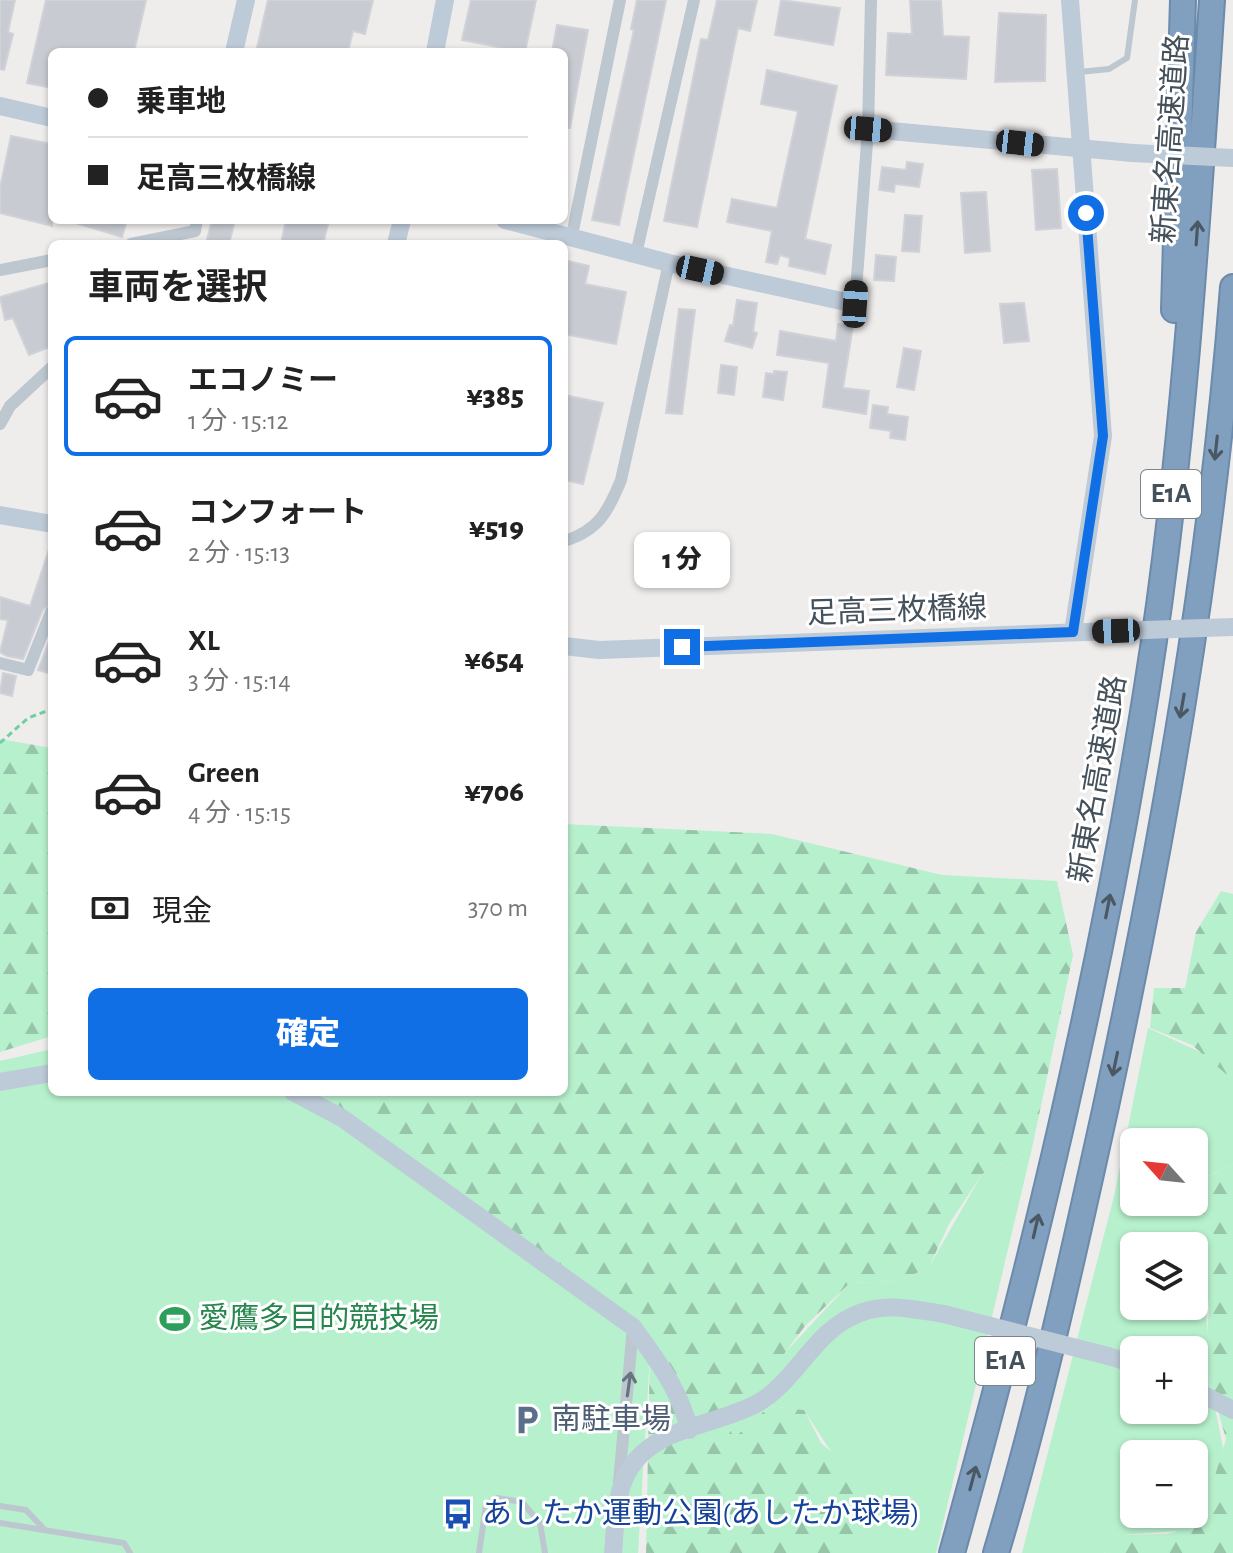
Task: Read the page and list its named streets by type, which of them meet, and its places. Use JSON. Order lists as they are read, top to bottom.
{
  "streets": {
    "highway": ["新東名高速道路", "E1A"],
    "street": ["足高三枚橋線"]
  },
  "places": {
    "sports": ["愛鷹多目的競技場"],
    "parking": ["南駐車場"],
    "bus stop": ["あしたか運動公園(あしたか球場)"]
  },
  "north": "top left",
  "page": {
    "banner": ["乗車地", "足高三枚橋線"],
    "heading": "車両を選択",
    "list": [
      {
        "name": "エコノミー",
        "note": "1 分 · 15:12",
        "value": "¥385"
      },
      {
        "name": "コンフォート",
        "note": "2 分 · 15:13",
        "value": "¥519"
      },
      {
        "name": "XL",
        "note": "3 分 · 15:14",
        "value": "¥654"
      },
      {
        "name": "Green",
        "note": "4 分 · 15:15",
        "value": "¥706"
      }
    ],
    "bubble": "1 分",
    "pay": ["現金", "370 m"],
    "buttons": "確定",
    "map_buttons": ["+", "−"]
  }
}
